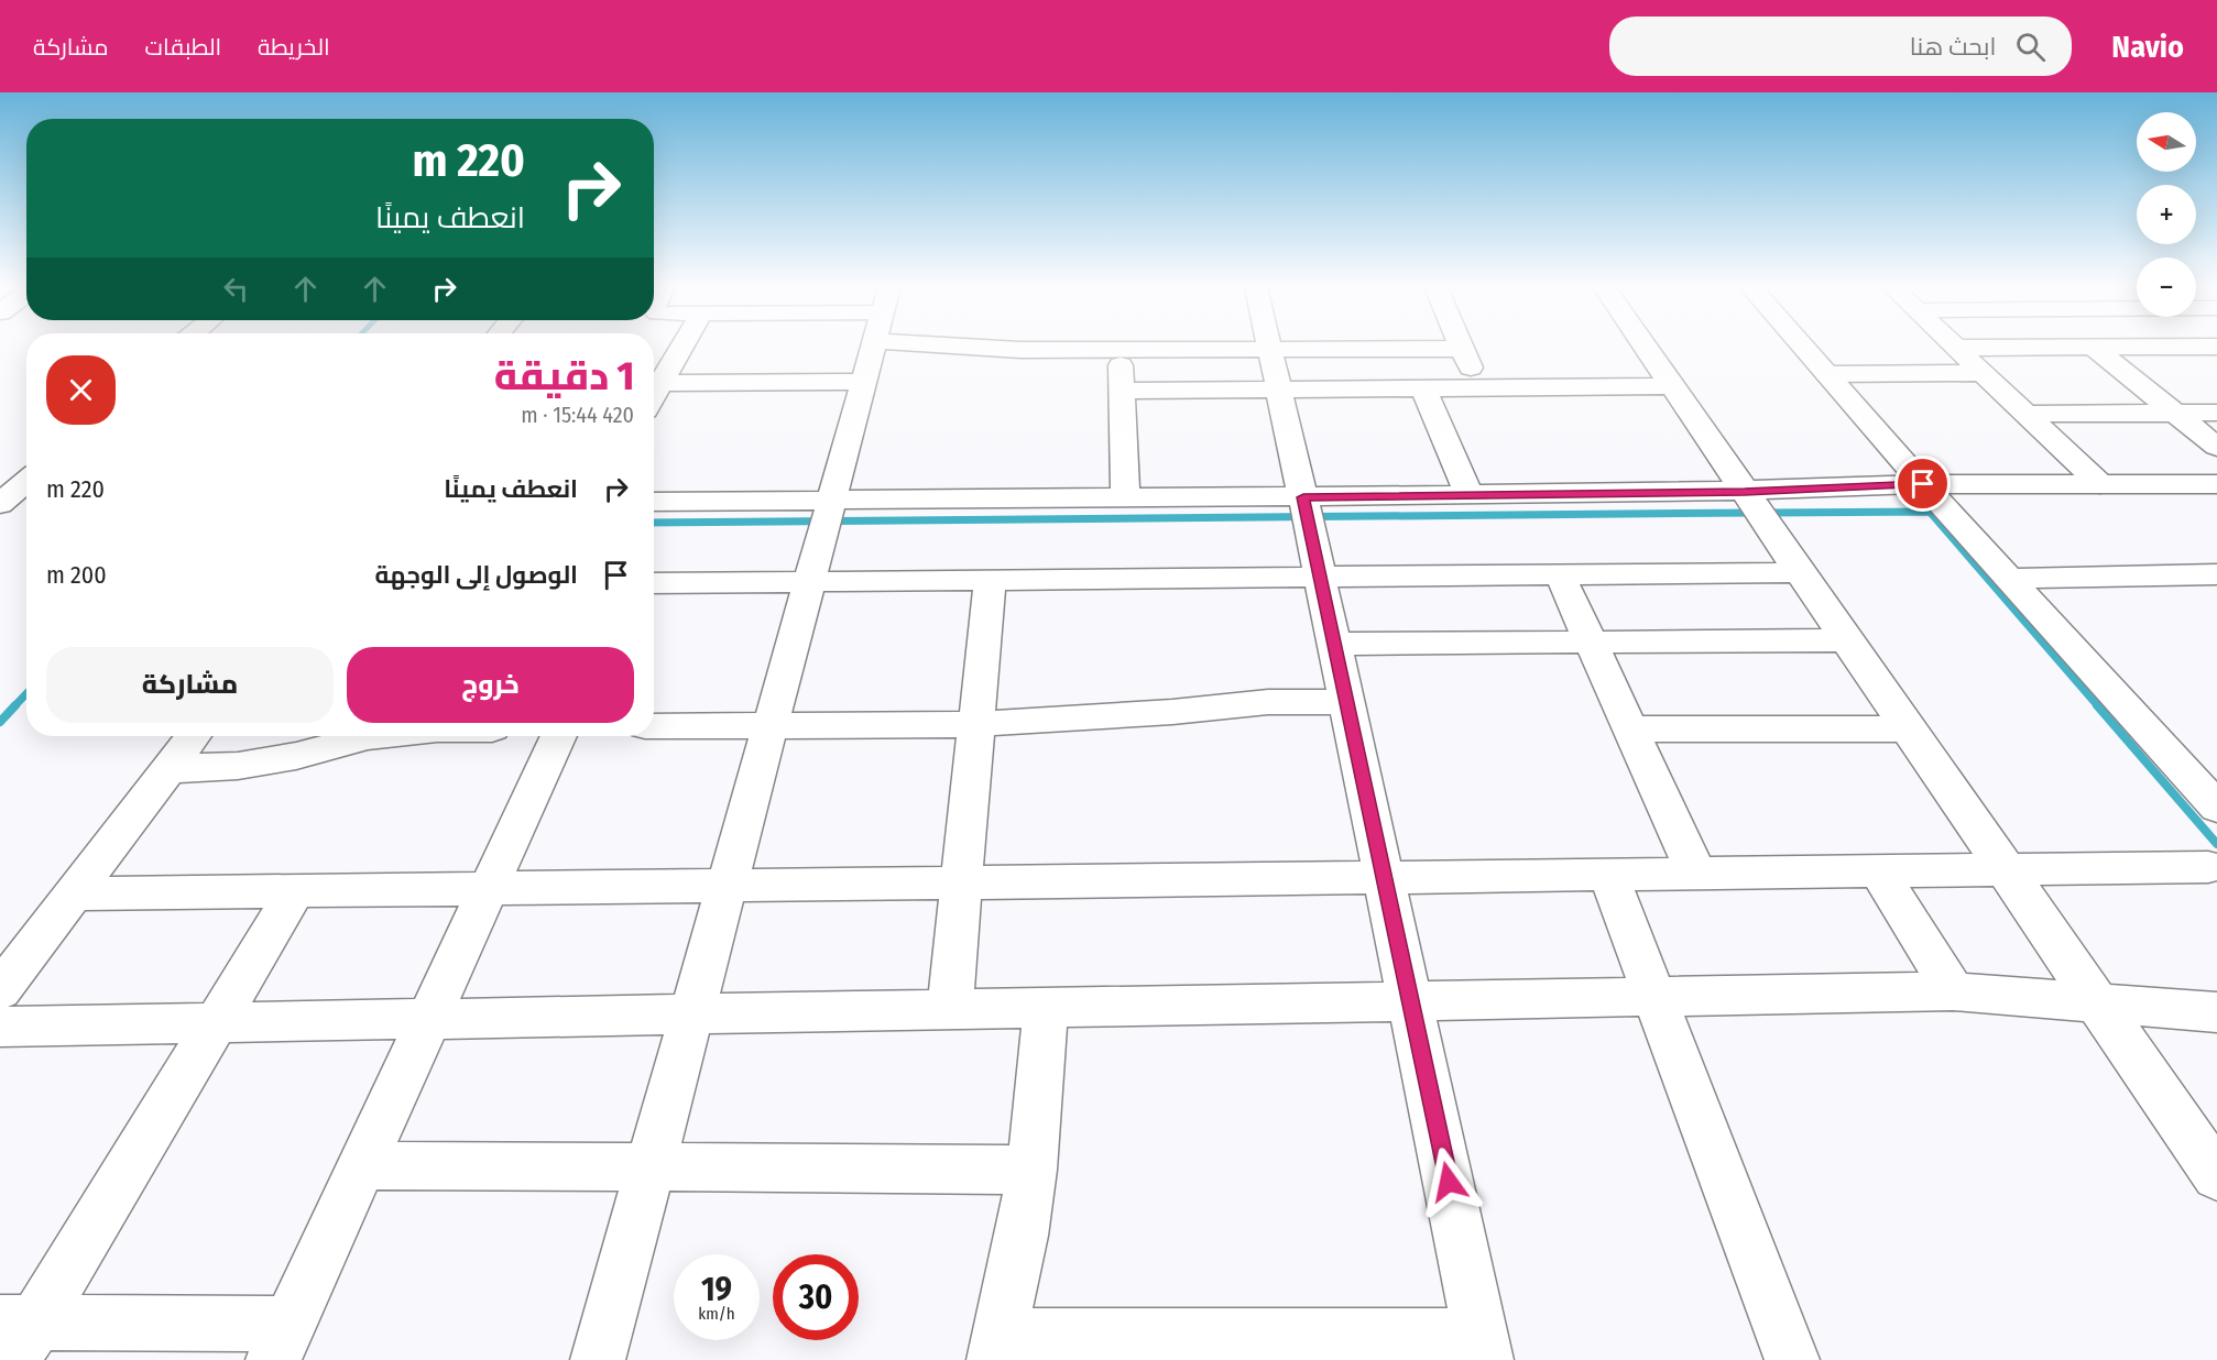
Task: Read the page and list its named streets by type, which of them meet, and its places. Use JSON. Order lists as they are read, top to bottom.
{
  "north": "left",
  "page": {
    "header": "Navio",
    "search": "ابحث هنا",
    "nav": ["الخريطة", "الطبقات", "مشاركة"],
    "map_buttons": ["+", "−"],
    "turn": ["220 m", "انعطف يمينًا"],
    "heading": ["1 دقيقة", "420 m · 15:44"],
    "list": [
      {
        "name": "انعطف يمينًا",
        "value": "220 m"
      },
      {
        "name": "الوصول إلى الوجهة",
        "value": "200 m"
      }
    ],
    "buttons": ["خروج", "مشاركة"],
    "speed": "19 km/h",
    "limit": "30"
  }
}
